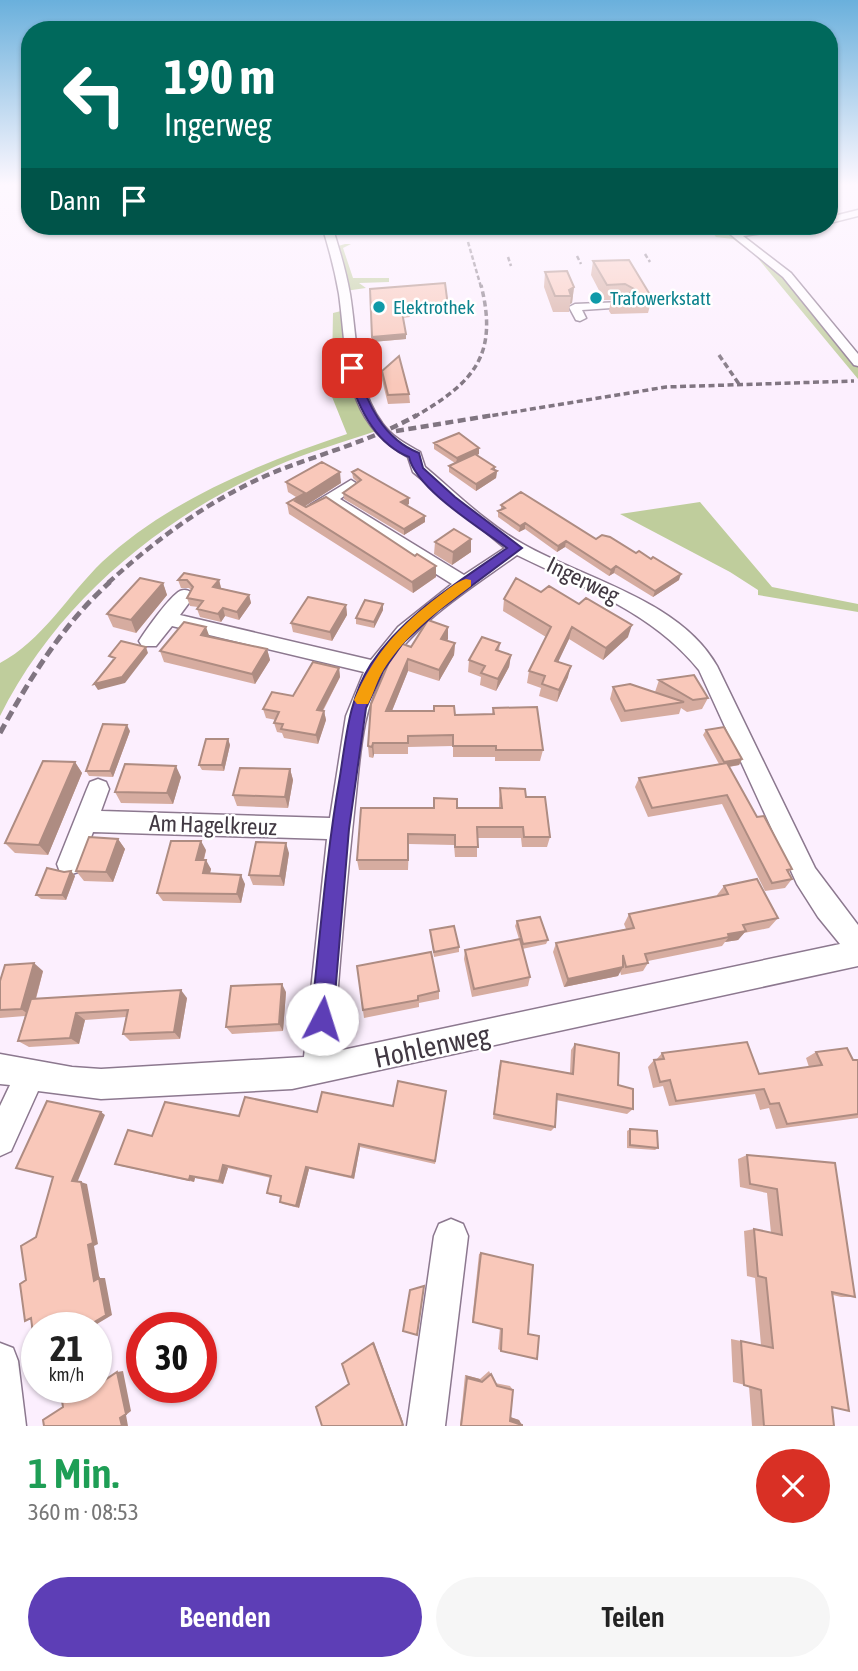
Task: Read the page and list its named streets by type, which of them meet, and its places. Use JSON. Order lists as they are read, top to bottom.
{
  "streets": {
    "street": ["Ingerweg", "Am Hagelkreuz", "Hohlenweg"]
  },
  "places": ["Trafowerkstatt", "Elektrothek"],
  "page": {
    "turn": ["190 m", "Ingerweg"],
    "then": "Dann",
    "speed": "21 km/h",
    "limit": "30",
    "heading": ["1 Min.", "360 m · 08:53"],
    "buttons": ["Beenden", "Teilen"]
  }
}
